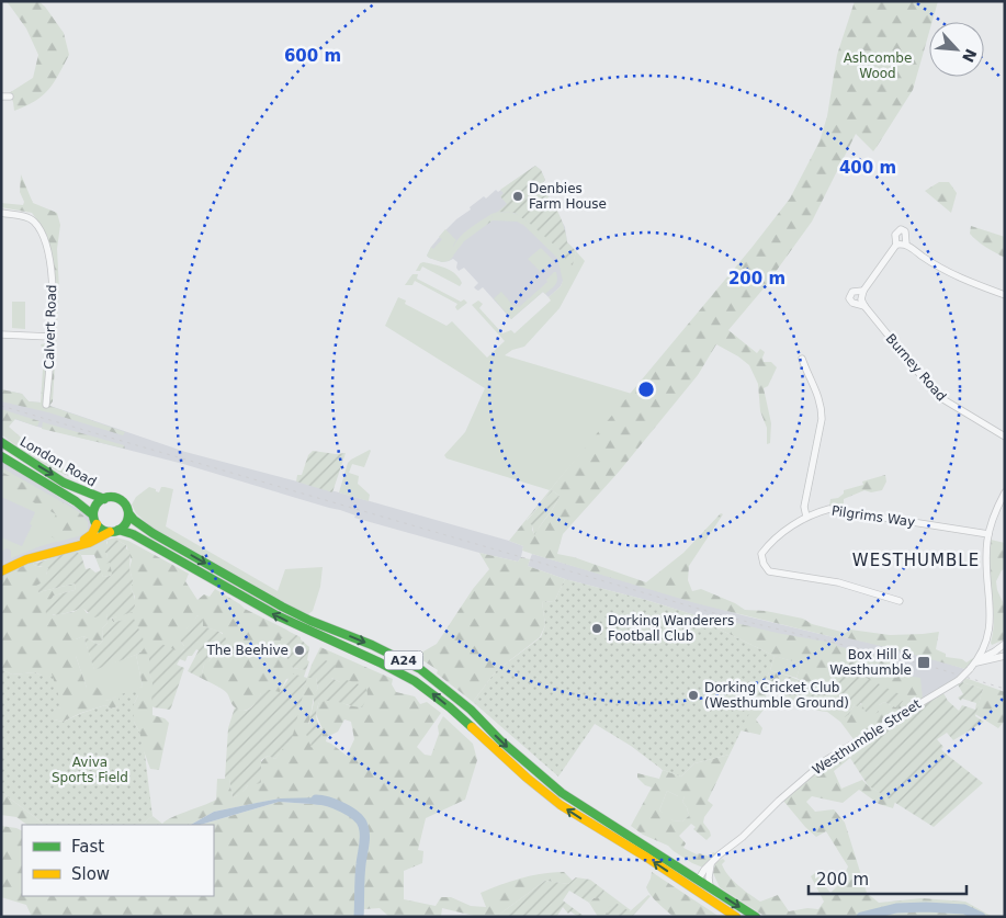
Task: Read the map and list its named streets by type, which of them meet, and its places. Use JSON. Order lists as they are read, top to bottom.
{
  "streets": {
    "main road": ["London Road", "A24"],
    "street": [
      "Calvert Road",
      "Burney Road",
      "Pilgrims Way",
      "Westhumble Street"
    ]
  },
  "crossings": [
    ["London Road", "A24"],
    ["A24", "Westhumble Street"]
  ],
  "districts": ["WESTHUMBLE"],
  "parks": ["Ashcombe Wood", "Aviva Sports Field"],
  "places": {
    "other": [
      "Denbies Farm House",
      "Dorking Wanderers Football Club",
      "The Beehive",
      "Dorking Cricket Club (Westhumble Ground)"
    ],
    "transit": ["Box Hill & Westhumble"]
  },
  "legend": ["Fast", "Slow"],
  "scale_bar": "200 m",
  "north": "bottom right",
  "rings": ["600 m", "400 m", "200 m"]
}
